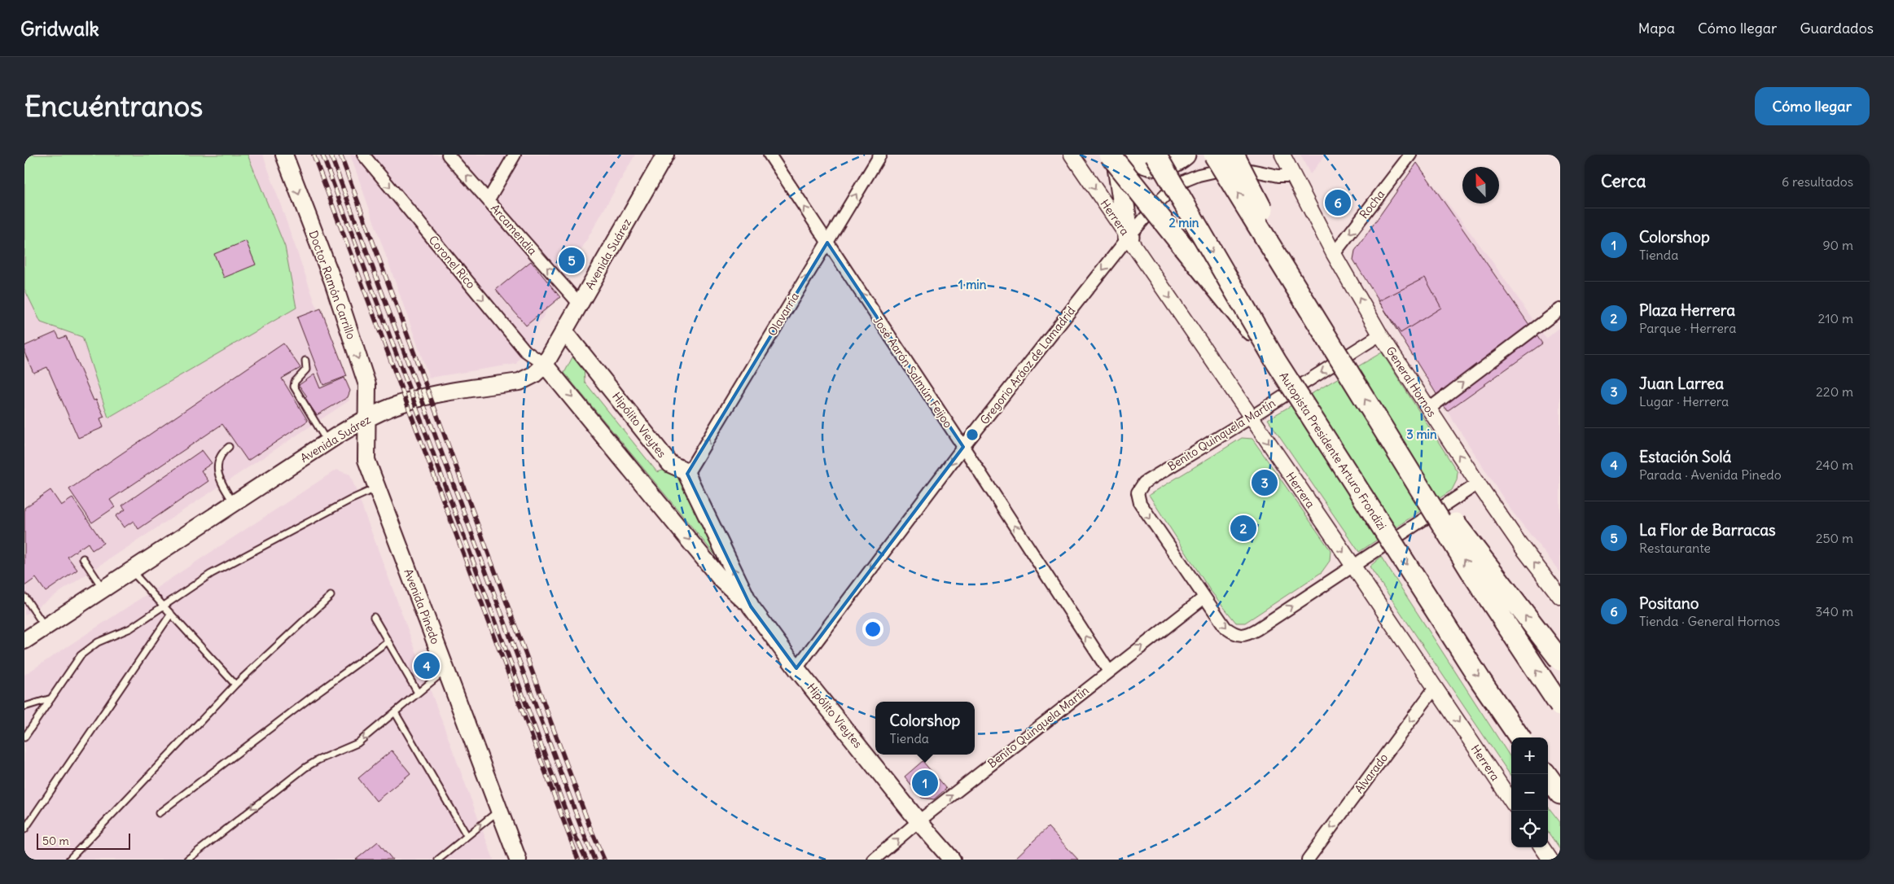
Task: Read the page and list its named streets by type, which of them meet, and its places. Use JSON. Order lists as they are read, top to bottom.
{
  "streets": {
    "highway": ["Autopista Presidente Arturo Frondizi"],
    "main road": [
      "Avenida Suárez",
      "Doctor Ramón Carrillo",
      "Hipólito Vieytes",
      "Avenida Pinedo"
    ],
    "street": [
      "Rocha",
      "Herrera",
      "Arcamendia",
      "Coronel Rico",
      "Olavarría",
      "Gregorio Aráoz de Lamadrid",
      "José Aarón Salmún Feijoo",
      "General Hornos",
      "Benito Quinquela Martín",
      "Alvarado"
    ]
  },
  "crossings": [
    ["Rocha", "General Hornos"],
    ["Herrera", "Gregorio Aráoz de Lamadrid"],
    ["Herrera", "Benito Quinquela Martín"],
    ["Herrera", "Alvarado"],
    ["Arcamendia", "Avenida Suárez"],
    ["Avenida Suárez", "Coronel Rico"],
    ["Avenida Suárez", "Doctor Ramón Carrillo"],
    ["Avenida Suárez", "Hipólito Vieytes"],
    ["Avenida Suárez", "Avenida Pinedo"],
    ["Coronel Rico", "Hipólito Vieytes"],
    ["Doctor Ramón Carrillo", "Avenida Pinedo"],
    ["Olavarría", "José Aarón Salmún Feijoo"],
    ["Olavarría", "Hipólito Vieytes"],
    ["Gregorio Aráoz de Lamadrid", "José Aarón Salmún Feijoo"],
    ["Gregorio Aráoz de Lamadrid", "General Hornos"],
    ["Gregorio Aráoz de Lamadrid", "Hipólito Vieytes"],
    ["José Aarón Salmún Feijoo", "Benito Quinquela Martín"],
    ["General Hornos", "Benito Quinquela Martín"],
    ["Hipólito Vieytes", "Benito Quinquela Martín"]
  ],
  "one_way": [
    "Rocha",
    "Herrera",
    "Arcamendia",
    "Coronel Rico",
    "Doctor Ramón Carrillo",
    "Olavarría",
    "Gregorio Aráoz de Lamadrid",
    "José Aarón Salmún Feijoo",
    "General Hornos",
    "Alvarado"
  ],
  "scale_bar": "50 m",
  "north": "top",
  "page": {
    "header": "Gridwalk",
    "nav": ["Mapa", "Cómo llegar", "Guardados"],
    "buttons": "Cómo llegar",
    "title": "Encuéntranos",
    "heading": ["Cerca", "6 resultados"],
    "pins": [
      "6",
      "5",
      "3",
      "2",
      "4",
      "1"
    ],
    "list": [
      {
        "mark": "1",
        "name": "Colorshop",
        "note": "Tienda",
        "value": "90 m"
      },
      {
        "mark": "2",
        "name": "Plaza Herrera",
        "note": "Parque · Herrera",
        "value": "210 m"
      },
      {
        "mark": "3",
        "name": "Juan Larrea",
        "note": "Lugar · Herrera",
        "value": "220 m"
      },
      {
        "mark": "4",
        "name": "Estación Solá",
        "note": "Parada · Avenida Pinedo",
        "value": "240 m"
      },
      {
        "mark": "5",
        "name": "La Flor de Barracas",
        "note": "Restaurante",
        "value": "250 m"
      },
      {
        "mark": "6",
        "name": "Positano",
        "note": "Tienda · General Hornos",
        "value": "340 m"
      }
    ],
    "popup": ["Colorshop", "Tienda"],
    "map_buttons": ["+", "−"],
    "scale": "50 m"
  },
  "rings": ["2 min", "1 min", "3 min"]
}
